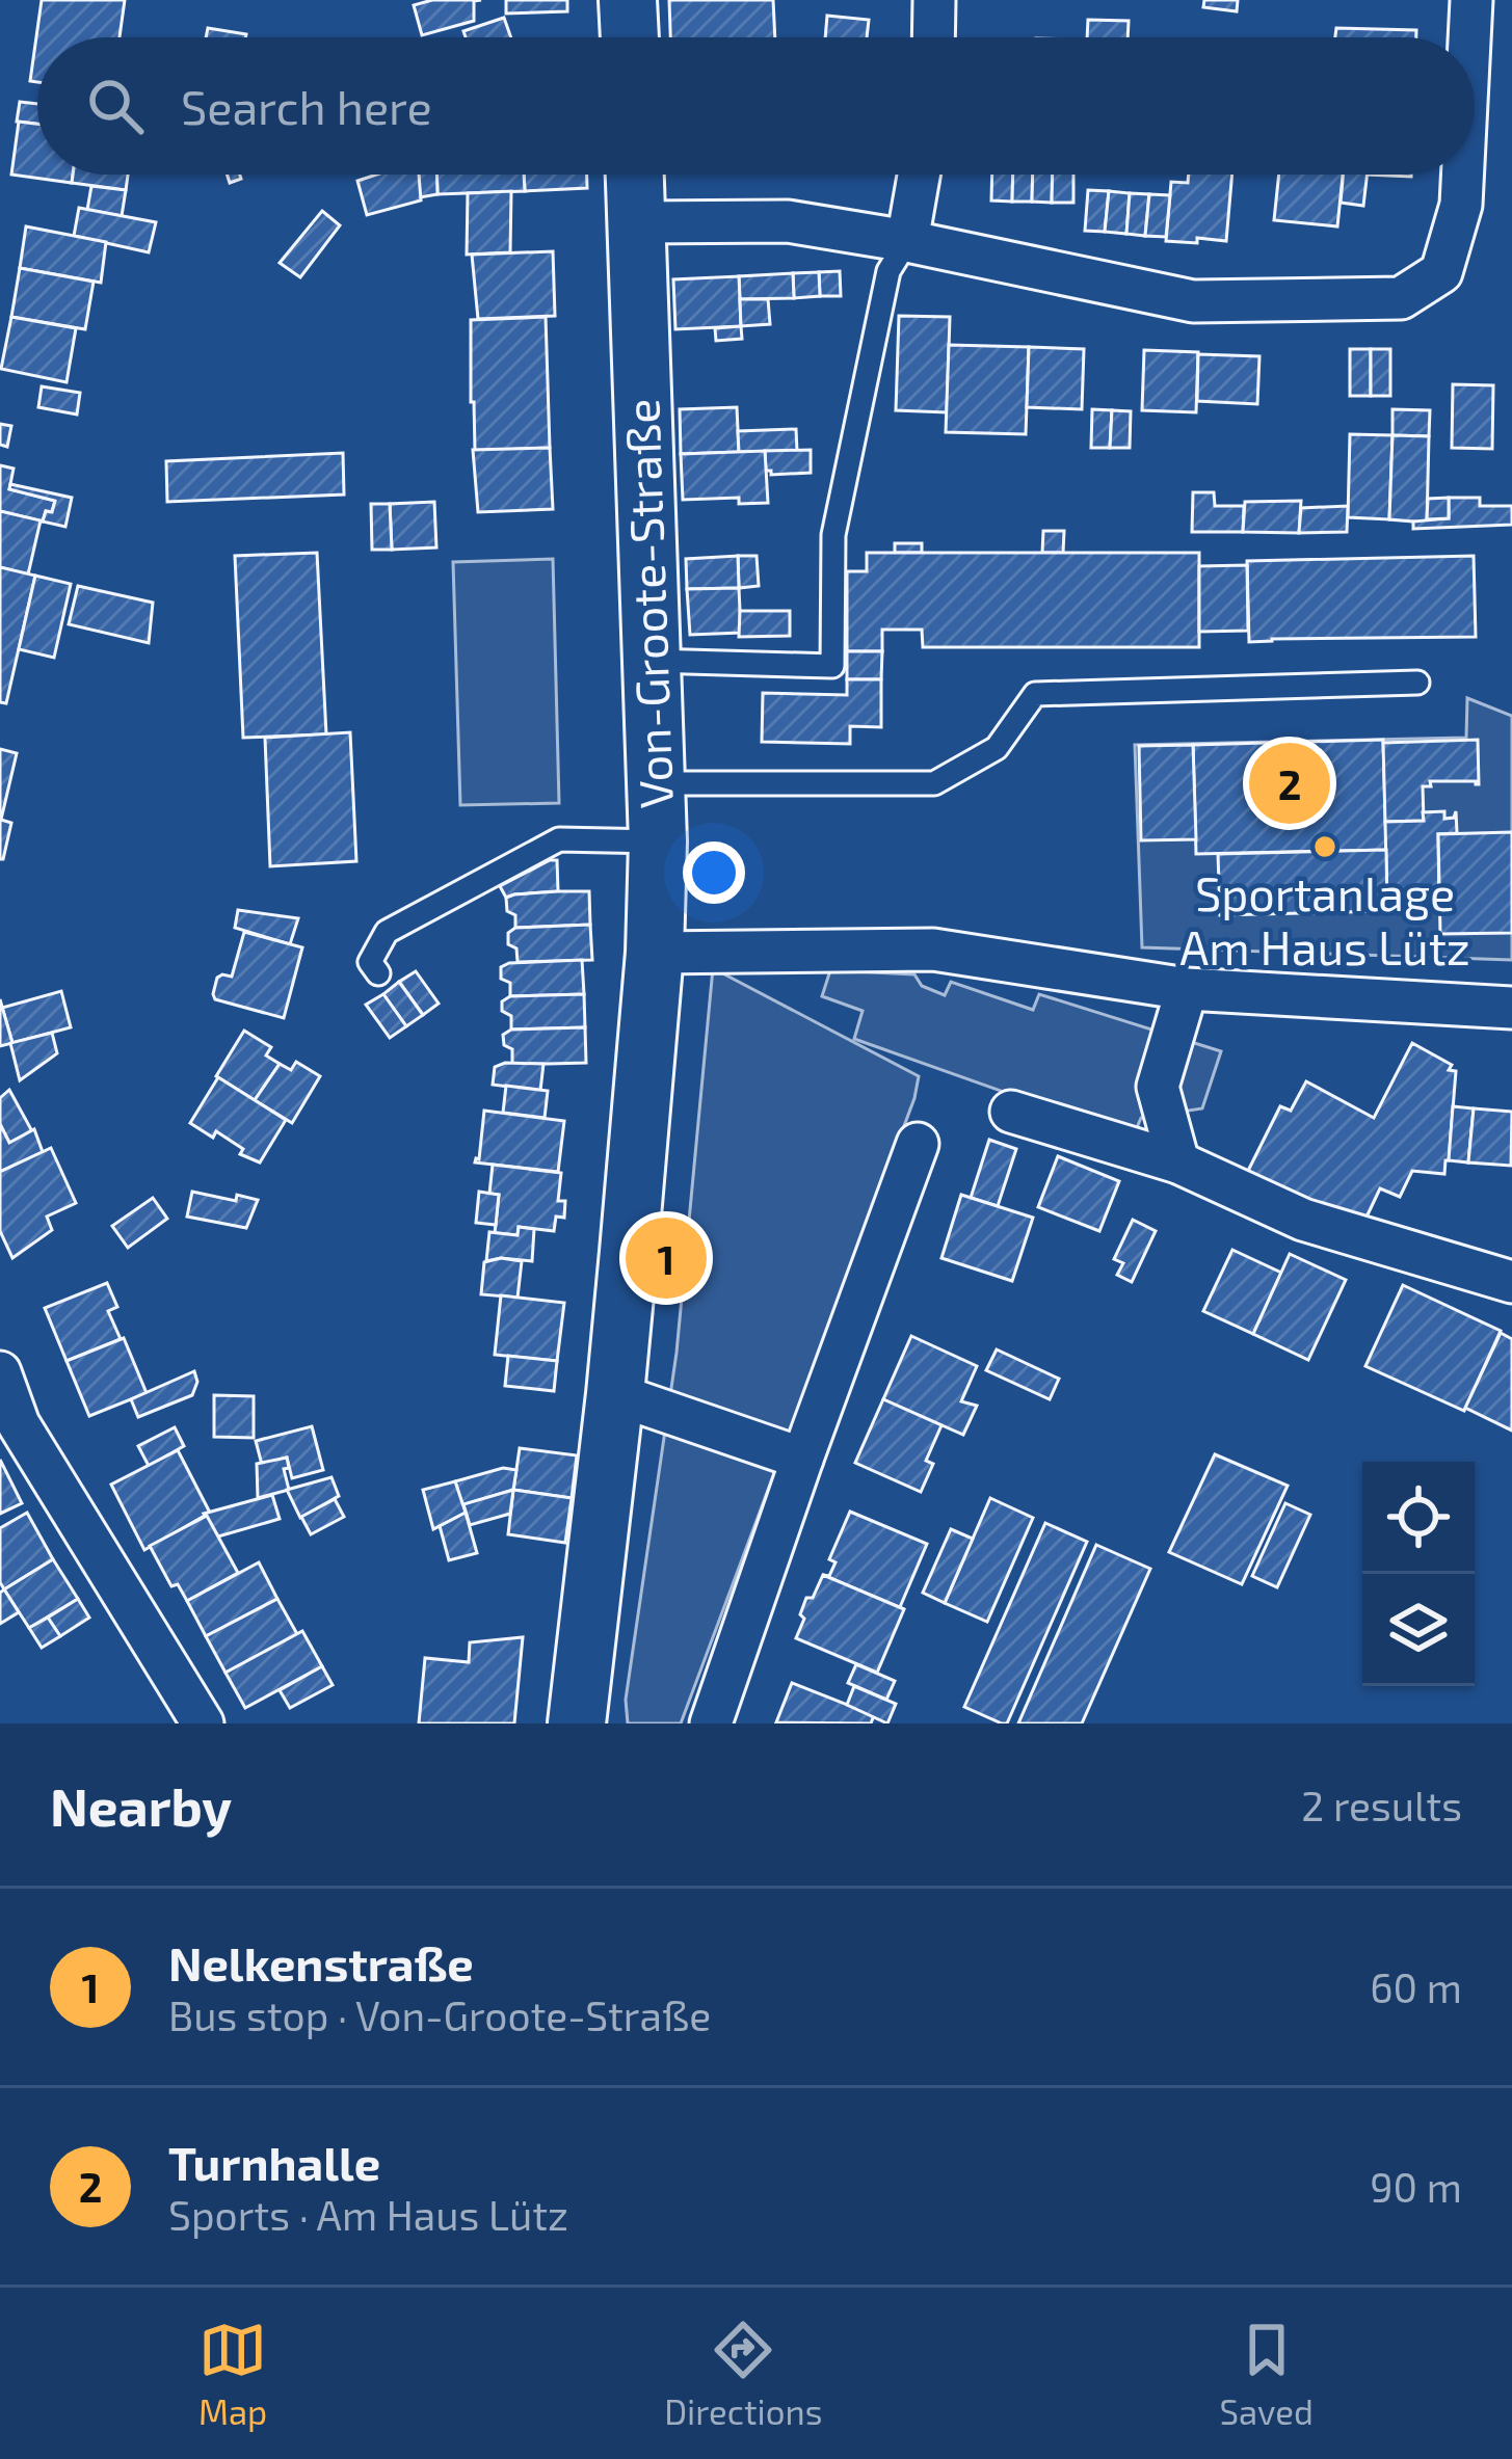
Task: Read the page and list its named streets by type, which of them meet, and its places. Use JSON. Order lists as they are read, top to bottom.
{
  "streets": {
    "street": ["Von-Groote-Straße"]
  },
  "places": ["Sportanlage Am Haus Lütz"],
  "page": {
    "search": "Search here",
    "pins": ["2", "1"],
    "heading": ["Nearby", "2 results"],
    "list": [
      {
        "mark": "1",
        "name": "Nelkenstraße",
        "note": "Bus stop · Von-Groote-Straße",
        "value": "60 m"
      },
      {
        "mark": "2",
        "name": "Turnhalle",
        "note": "Sports · Am Haus Lütz",
        "value": "90 m"
      }
    ],
    "nav": ["Map", "Directions", "Saved"]
  }
}
